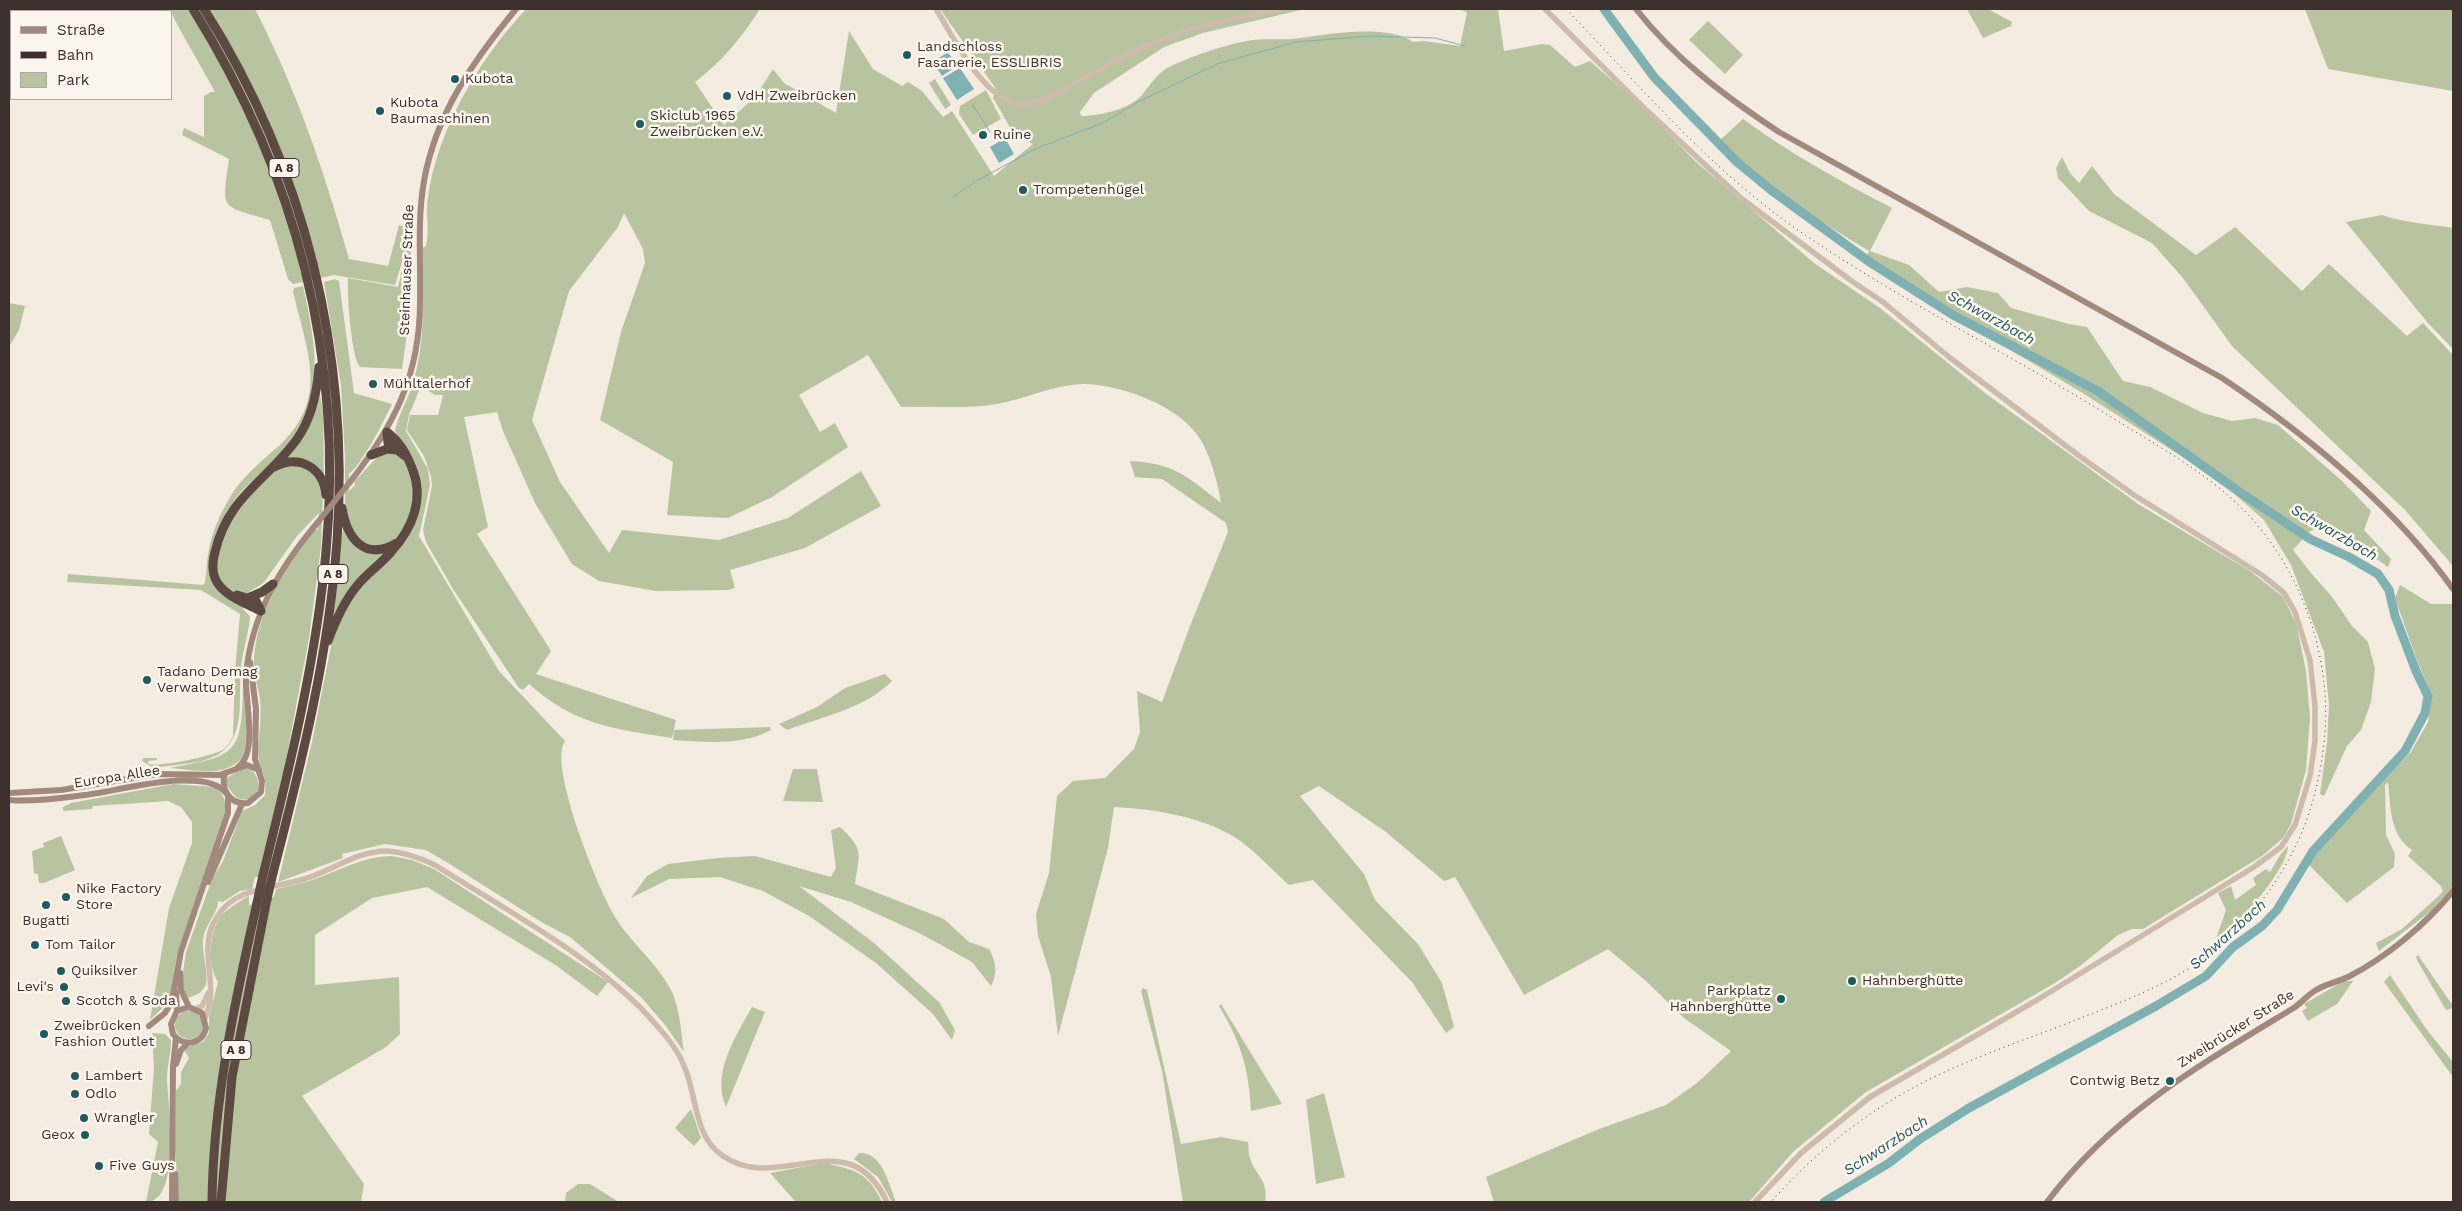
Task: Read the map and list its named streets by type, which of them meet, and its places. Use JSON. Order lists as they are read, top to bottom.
{
  "streets": {
    "highway": ["A 8"],
    "main road": ["Steinhauser Straße", "Europa Allee", "Zweibrücker Straße"]
  },
  "water": ["Schwarzbach"],
  "places": [
    "Landschloss Fasanerie, ESSLIBRIS",
    "Kubota",
    "VdH Zweibrücken",
    "Kubota Baumaschinen",
    "Skiclub 1965 Zweibrücken e.V.",
    "Ruine",
    "Trompetenhügel",
    "Mühltalerhof",
    "Tadano Demag Verwaltung",
    "Nike Factory Store",
    "Bugatti",
    "Tom Tailor",
    "Quiksilver",
    "Hahnberghütte",
    "Levi's",
    "Parkplatz Hahnberghütte",
    "Scotch & Soda",
    "Zweibrücken Fashion Outlet",
    "Lambert",
    "Contwig Betz",
    "Odlo",
    "Wrangler",
    "Geox",
    "Five Guys"
  ],
  "legend": ["Straße", "Bahn", "Park"]
}
